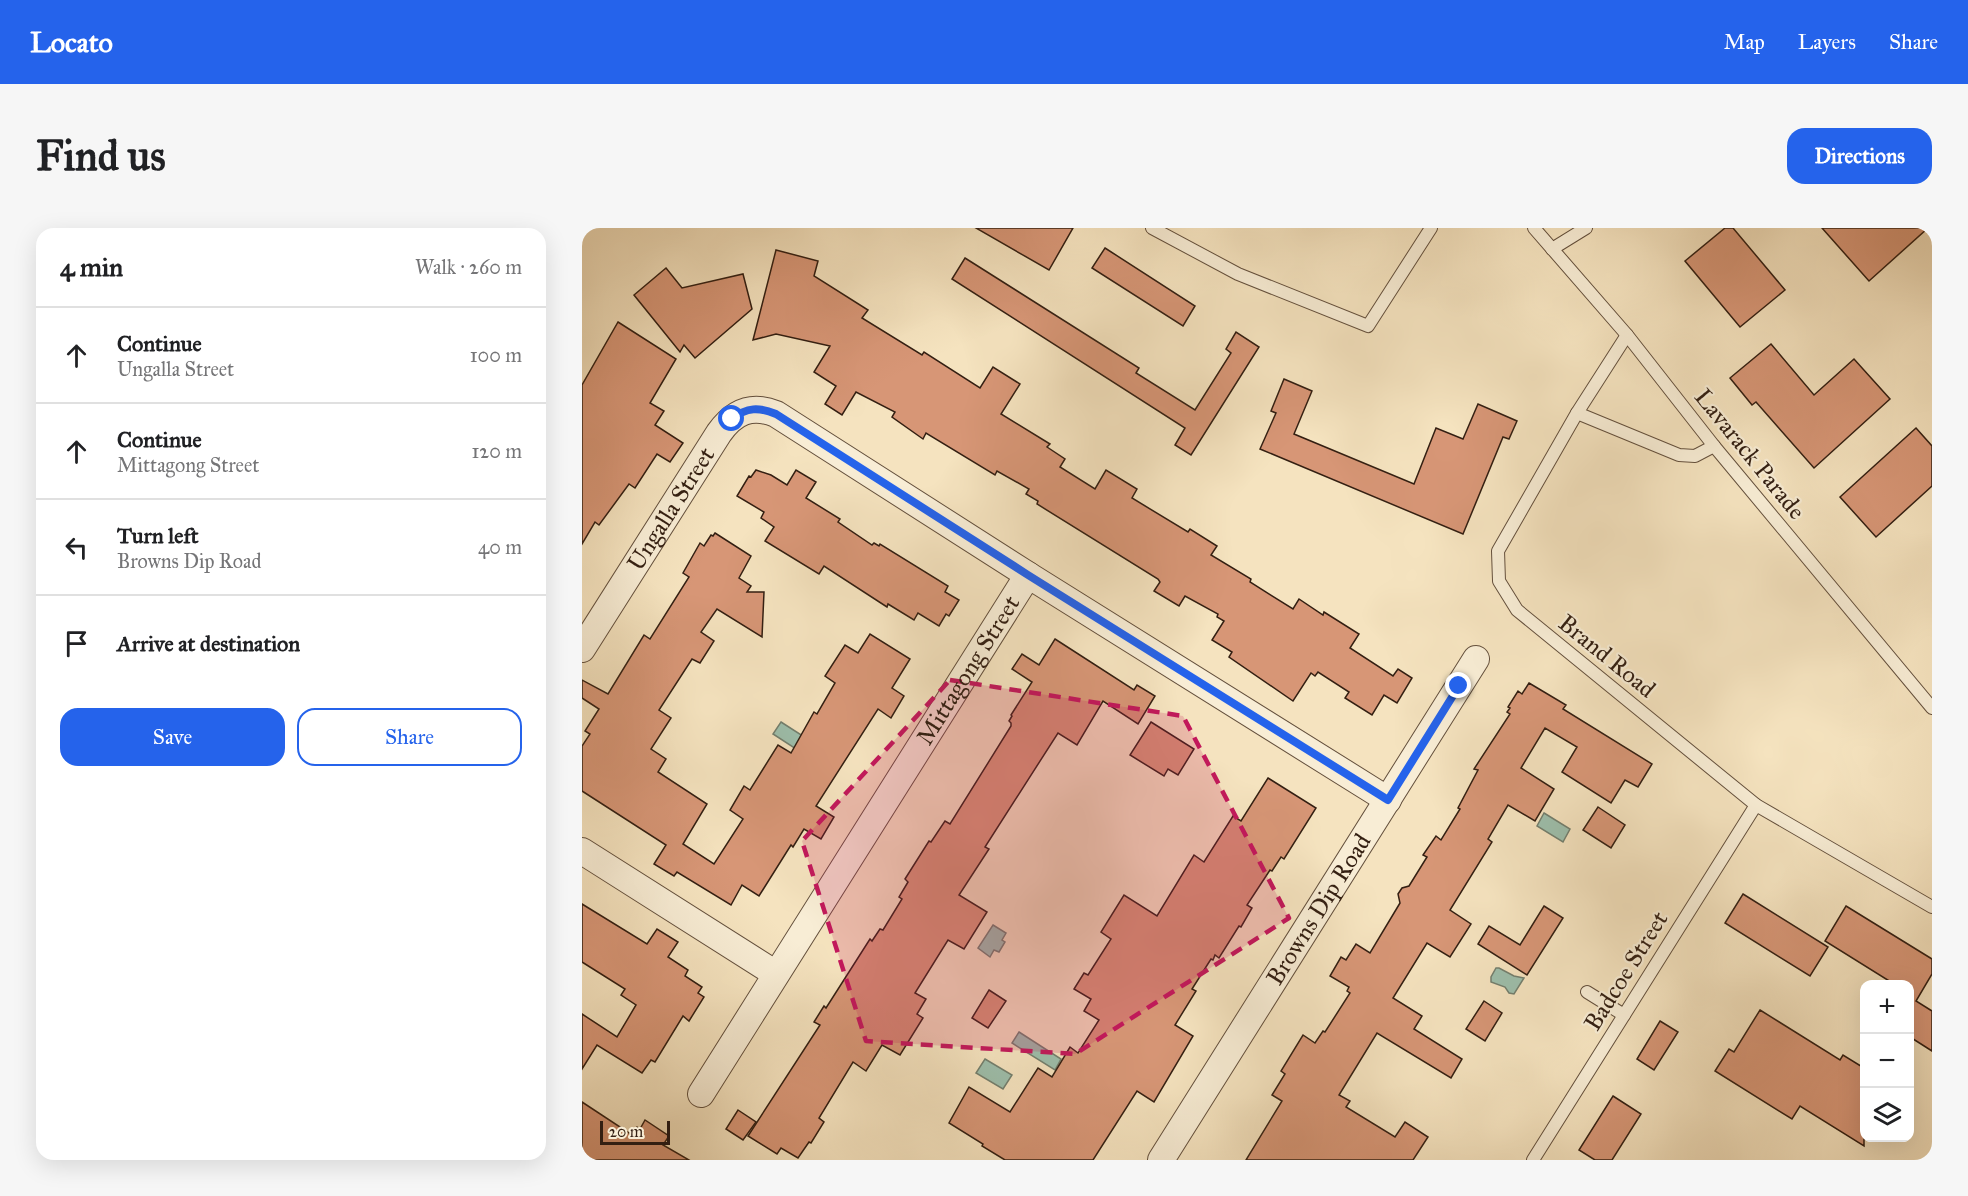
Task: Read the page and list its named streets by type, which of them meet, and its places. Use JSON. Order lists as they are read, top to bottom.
{
  "streets": {
    "street": ["Ungalla Street", "Mittagong Street", "Browns Dip Road"],
    "lane": ["Lavarack Parade", "Brand Road", "Badcoe Street"]
  },
  "crossings": [
    ["Lavarack Parade", "Brand Road"],
    ["Ungalla Street", "Mittagong Street"],
    ["Brand Road", "Badcoe Street"],
    ["Mittagong Street", "Browns Dip Road"]
  ],
  "scale_bar": "20 m",
  "page": {
    "header": "Locato",
    "nav": ["Map", "Layers", "Share"],
    "buttons": [
      "Directions",
      ["Save", "Share"]
    ],
    "title": "Find us",
    "heading": ["4 min", "Walk · 260 m"],
    "list": [
      ["Continue", "Ungalla Street", "100 m"],
      ["Continue", "Mittagong Street", "120 m"],
      ["Turn left", "Browns Dip Road", "40 m"],
      "Arrive at destination"
    ],
    "map_buttons": ["+", "−"],
    "scale": "20 m"
  }
}
